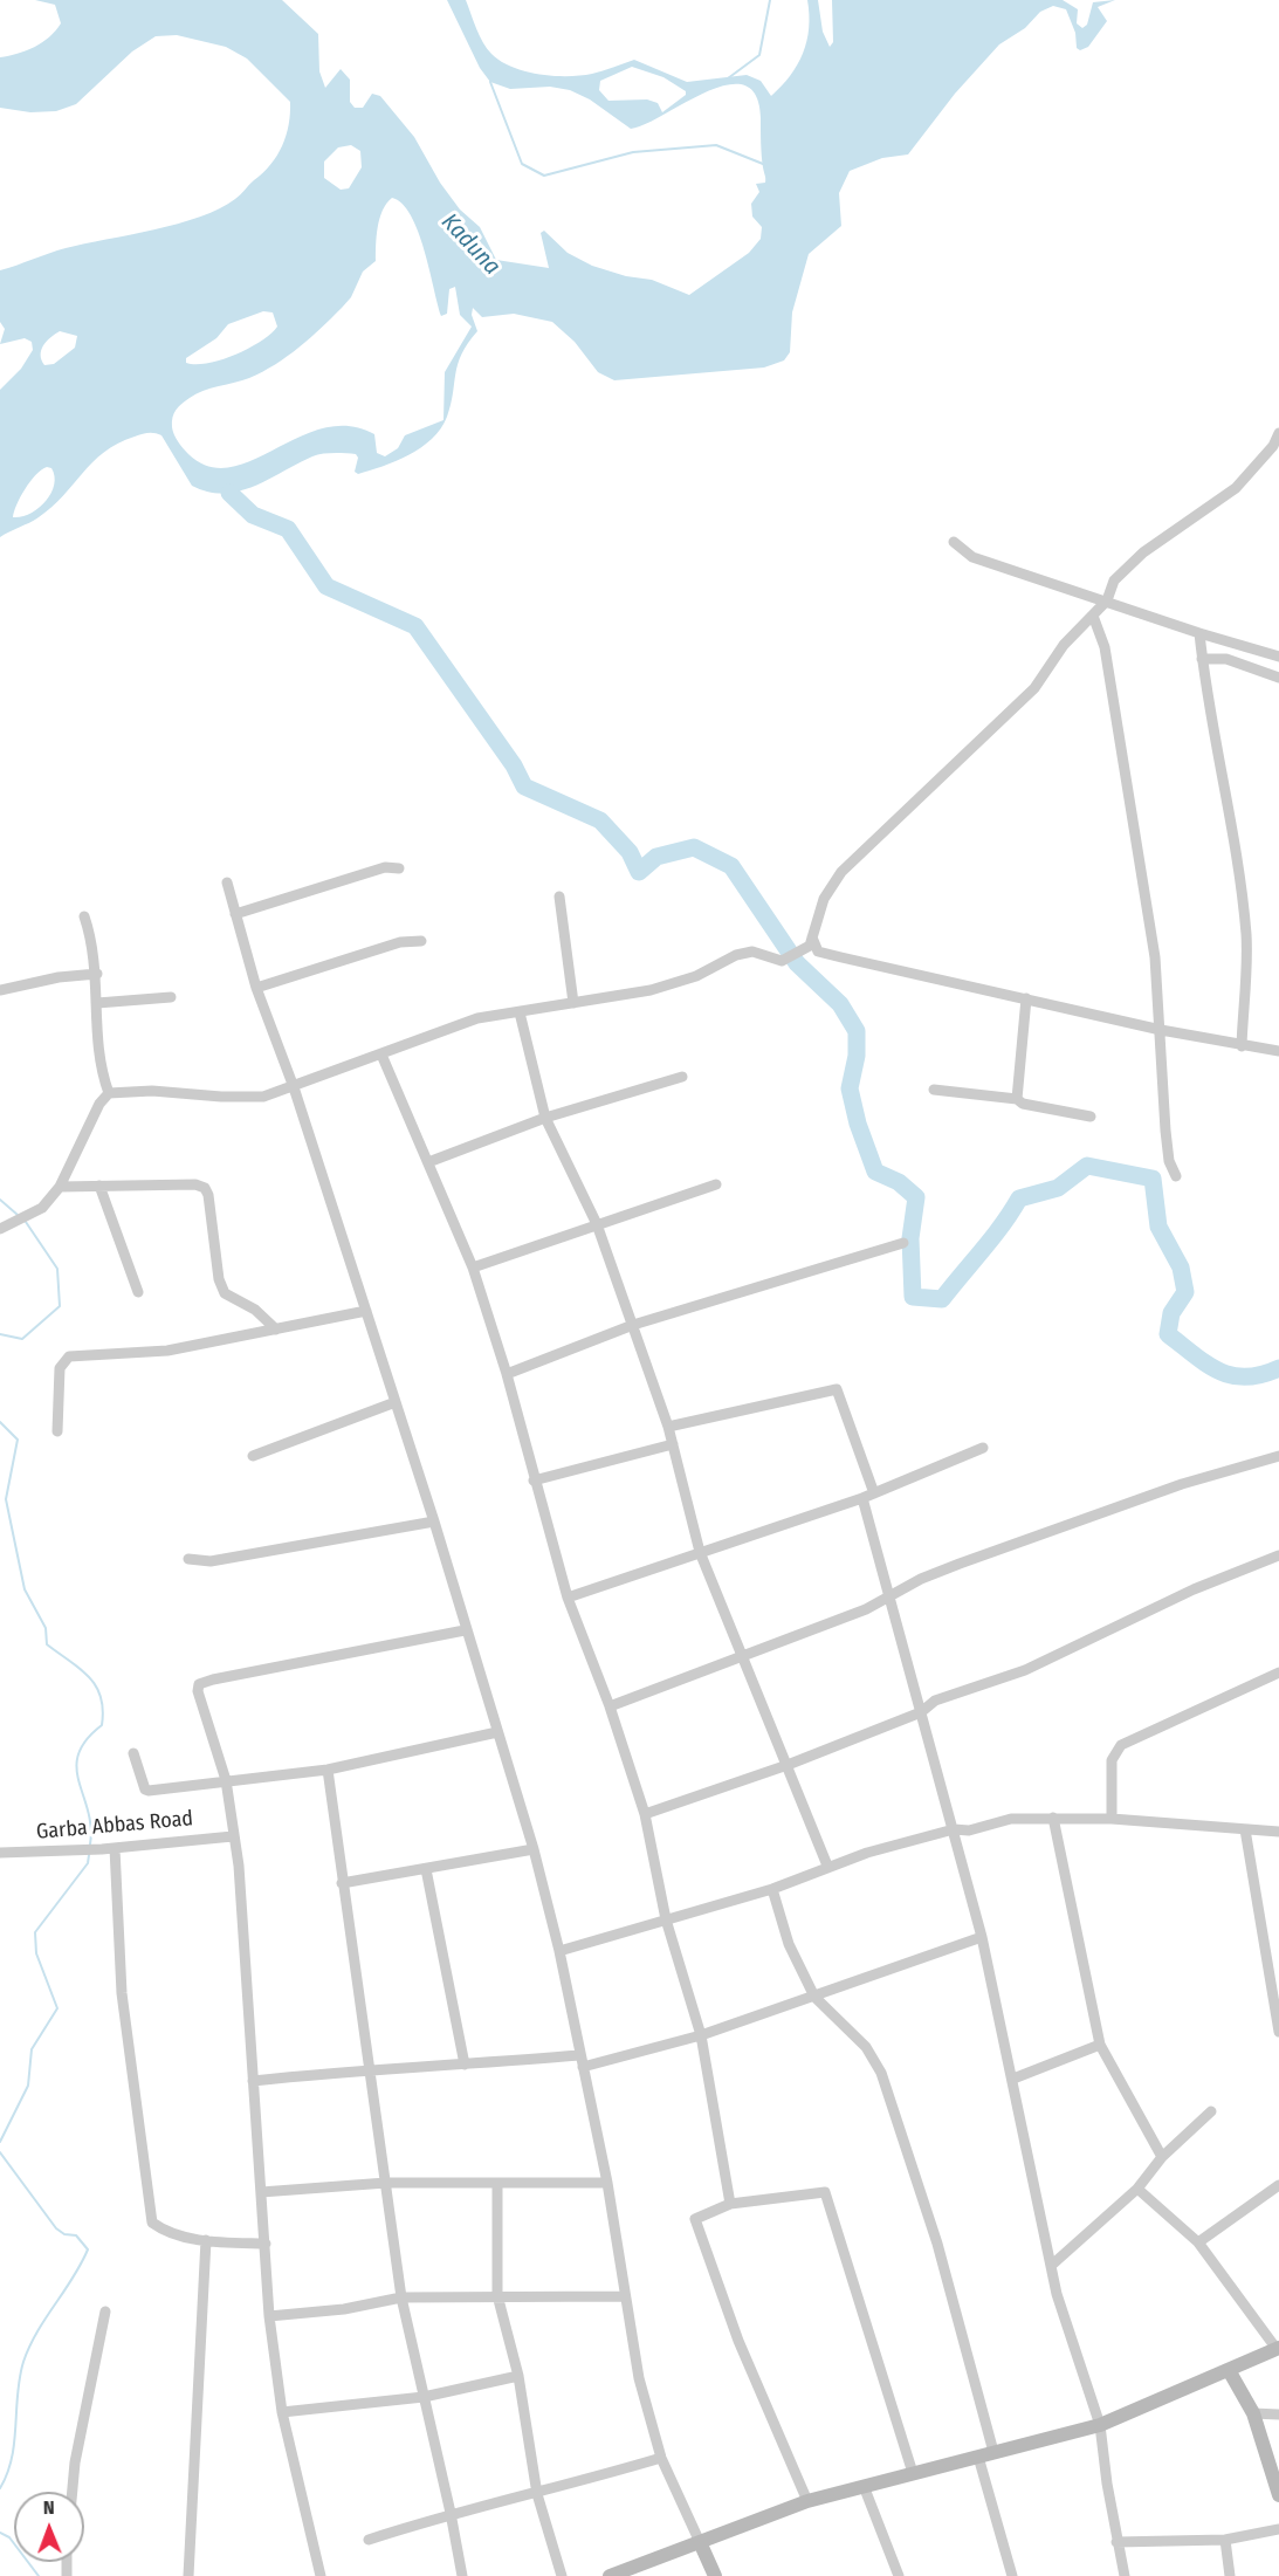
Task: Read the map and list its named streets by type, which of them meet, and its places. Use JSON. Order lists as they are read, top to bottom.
{
  "streets": {
    "street": ["Garba Abbas Road"]
  },
  "water": ["Kaduna"],
  "north": "top"
}
